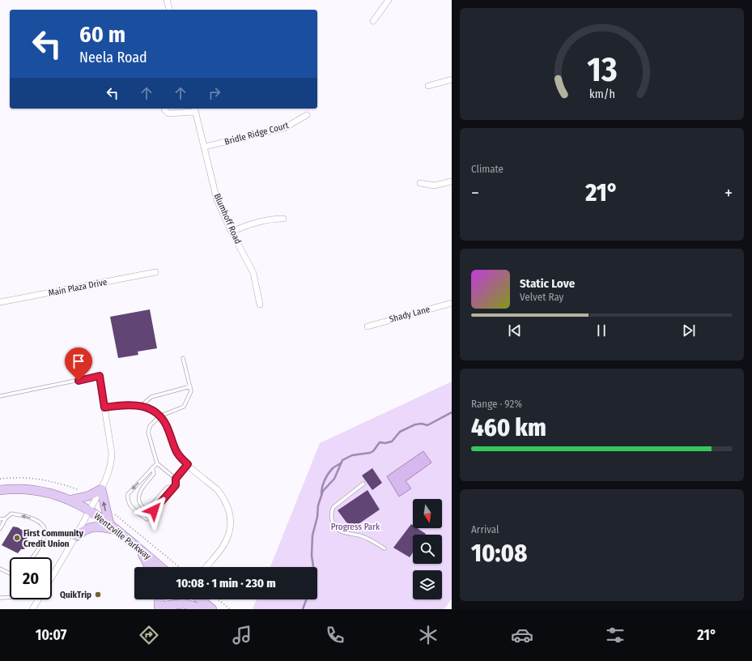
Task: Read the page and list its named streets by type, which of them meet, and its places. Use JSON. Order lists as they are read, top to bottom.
{
  "streets": {
    "main road": ["Wentzville Parkway"],
    "street": [
      "Bridle Ridge Court",
      "Blumhoff Road",
      "Main Plaza Drive",
      "Shady Lane"
    ]
  },
  "crossings": [
    ["Bridle Ridge Court", "Blumhoff Road"]
  ],
  "parks": ["Progress Park"],
  "places": ["First Community Credit Union", "QuikTrip"],
  "north": "bottom",
  "page": {
    "turn": ["60 m", "Neela Road"],
    "tile": [
      "Climate",
      ["Range · 92%", "460 km"],
      ["Arrival", "10:08"]
    ],
    "heat": ["−", "21°", "+"],
    "song": ["Static Love", "Velvet Ray"],
    "limit": "20",
    "trip": "10:08 · 1 min · 230 m",
    "tabs": ["10:07", "21°"],
    "gauge": ["13", "km/h"]
  }
}
